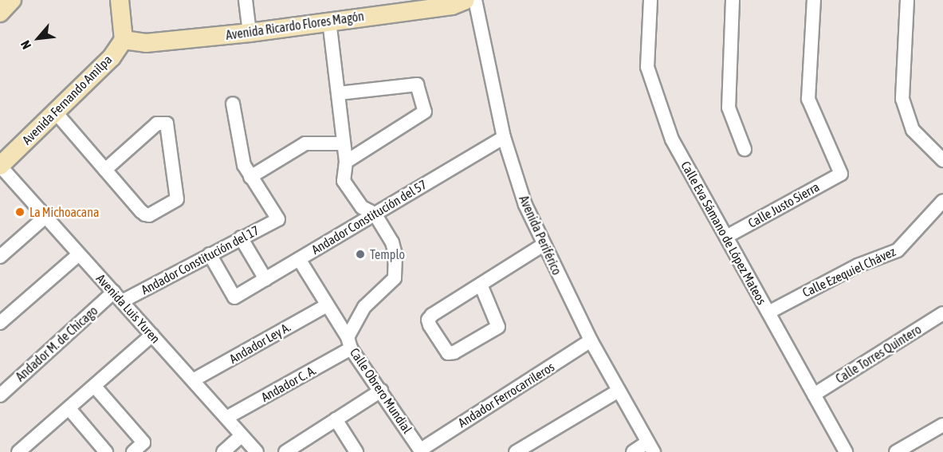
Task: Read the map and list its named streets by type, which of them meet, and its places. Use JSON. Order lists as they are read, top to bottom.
{
  "streets": {
    "street": [
      "Avenida Ricardo Flores Magón",
      "Avenida Fernando Amilpa",
      "Calle Justo Sierra",
      "Andador Constitución del 57",
      "Calle Eva Sámano de López Mateos",
      "Avenida Periférico",
      "Andador Constitución del 17",
      "Calle Ezequiel Chávez",
      "Avenida Luis Yuren",
      "Andador Ley A.",
      "Andador M. de Chicago",
      "Calle Torres Quintero",
      "Andador C. A.",
      "Calle Obrero Mundial",
      "Andador Ferrocarrileros"
    ]
  },
  "crossings": [
    ["Avenida Ricardo Flores Magón", "Avenida Fernando Amilpa"],
    ["Avenida Fernando Amilpa", "Avenida Luis Yuren"],
    ["Calle Justo Sierra", "Calle Eva Sámano de López Mateos"],
    ["Andador Constitución del 57", "Avenida Periférico"],
    ["Andador Constitución del 57", "Andador Constitución del 17"],
    ["Andador Constitución del 57", "Calle Obrero Mundial"],
    ["Calle Eva Sámano de López Mateos", "Calle Ezequiel Chávez"],
    ["Calle Eva Sámano de López Mateos", "Calle Torres Quintero"],
    ["Avenida Periférico", "Andador Ferrocarrileros"],
    ["Andador Constitución del 17", "Avenida Luis Yuren"],
    ["Andador Constitución del 17", "Andador M. de Chicago"],
    ["Avenida Luis Yuren", "Andador Ley A."],
    ["Avenida Luis Yuren", "Andador M. de Chicago"],
    ["Avenida Luis Yuren", "Andador C. A."],
    ["Andador Ley A.", "Calle Obrero Mundial"],
    ["Andador C. A.", "Calle Obrero Mundial"],
    ["Calle Obrero Mundial", "Andador Ferrocarrileros"]
  ],
  "places": ["La Michoacana", "Templo"],
  "north": "bottom left"
}
